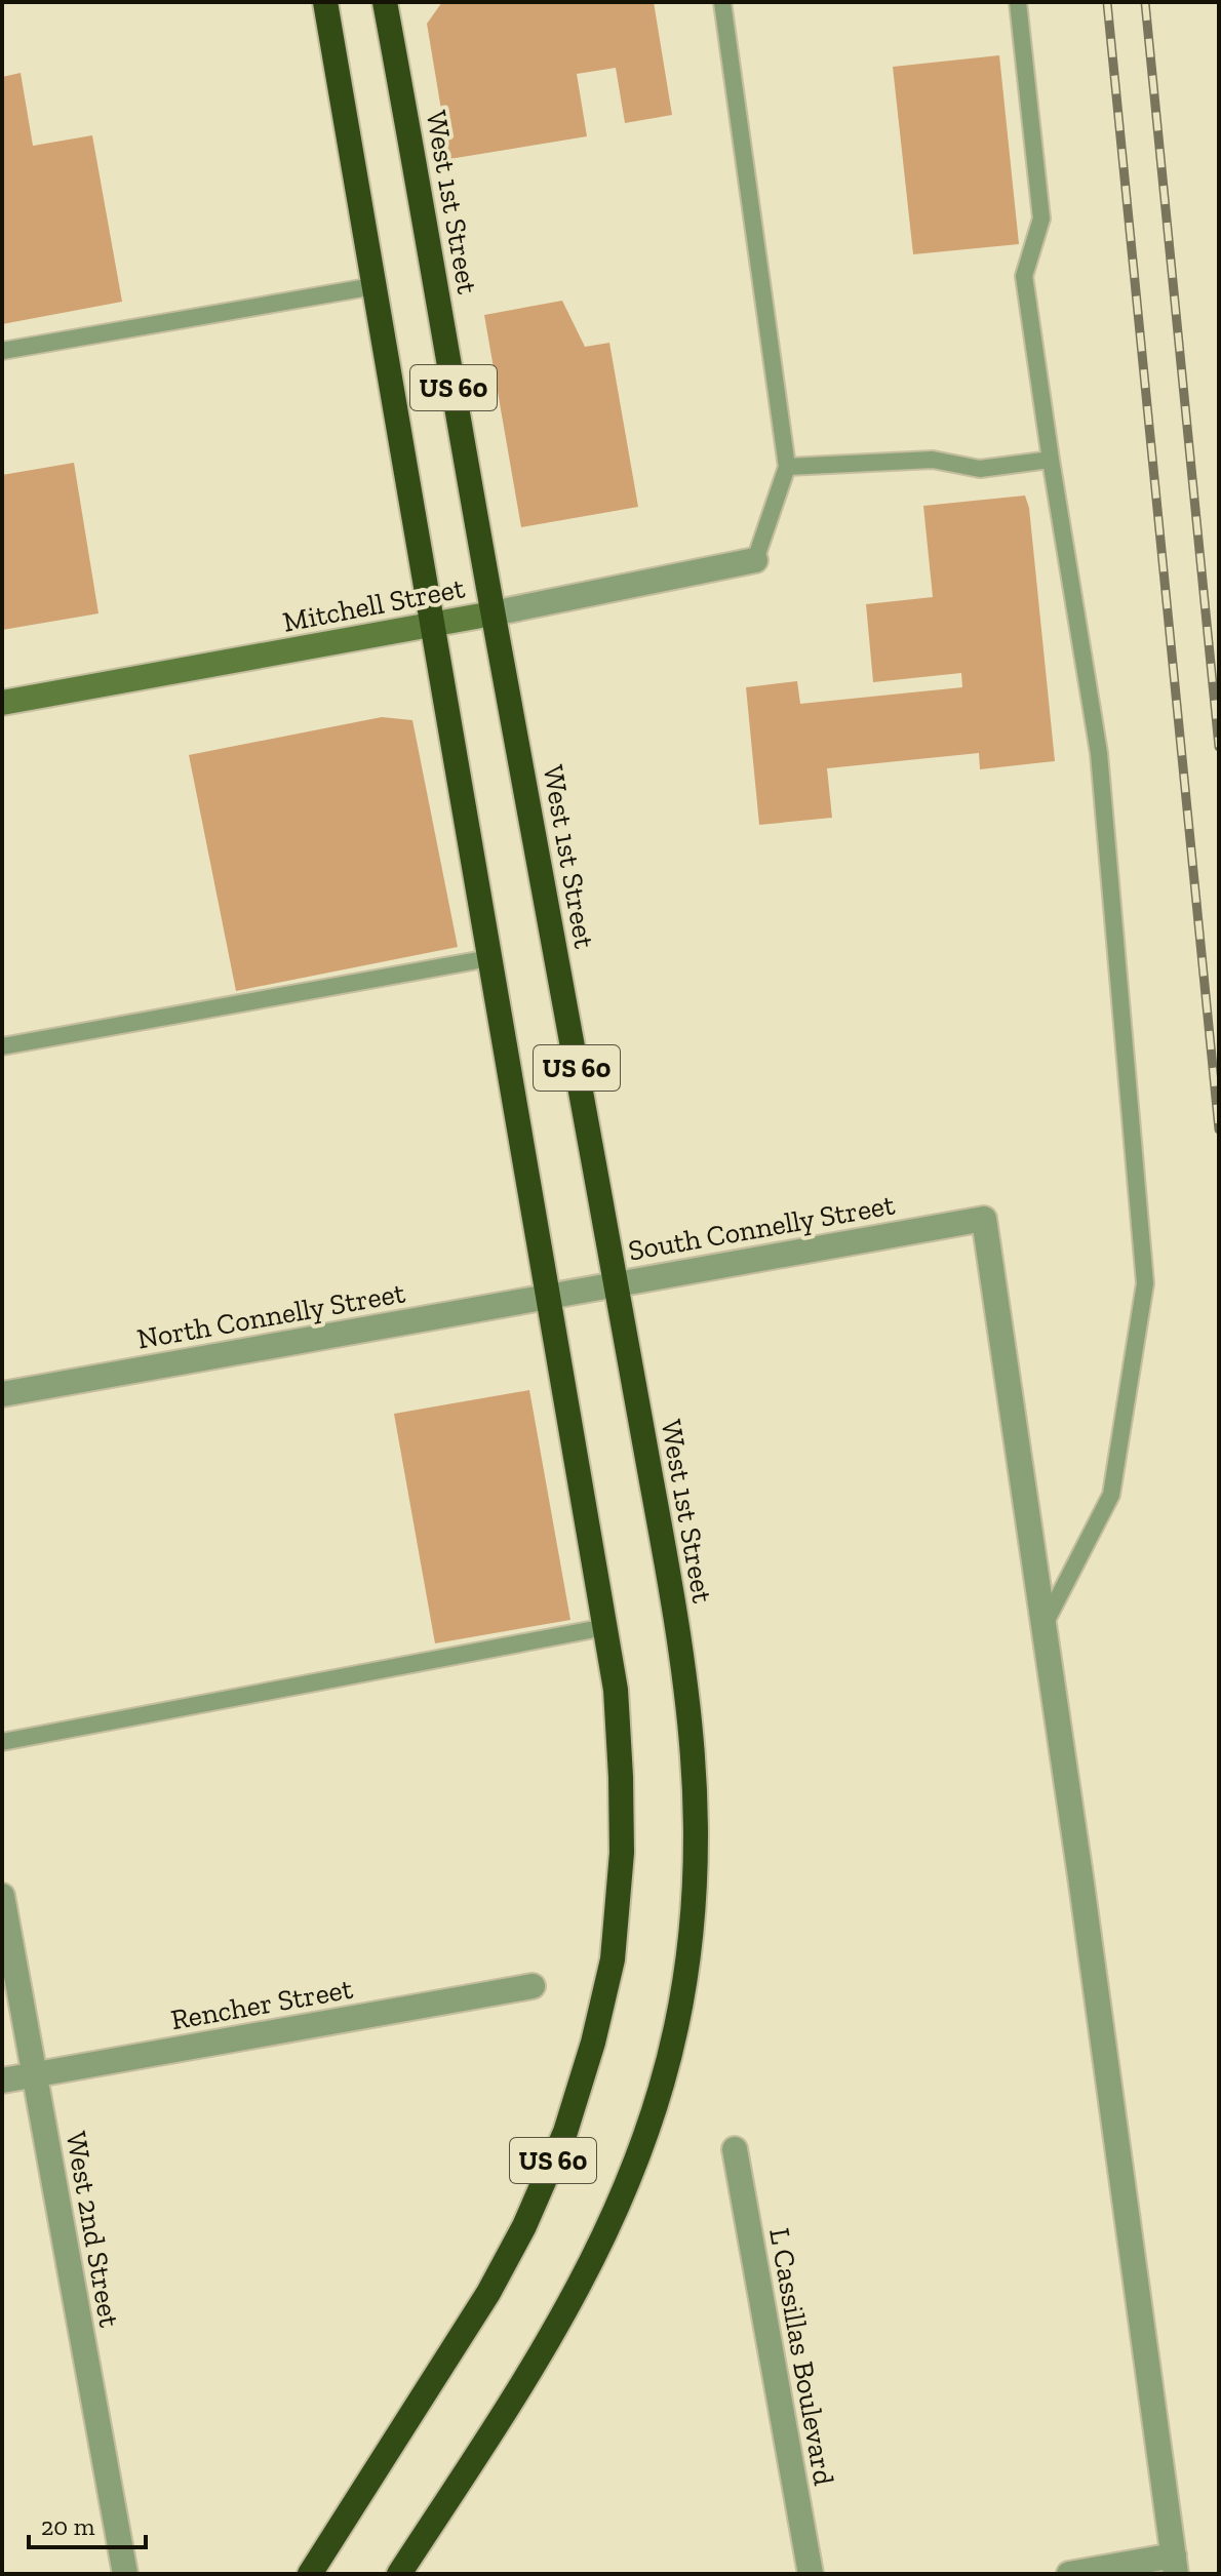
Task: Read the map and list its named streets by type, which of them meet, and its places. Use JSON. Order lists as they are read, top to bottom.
{
  "streets": {
    "highway": ["West 1st Street", "US 60"],
    "street": [
      "Mitchell Street",
      "South Connelly Street",
      "North Connelly Street",
      "Rencher Street",
      "West 2nd Street",
      "L Cassillas Boulevard"
    ]
  },
  "crossings": [
    ["West 1st Street", "Mitchell Street"],
    ["West 1st Street", "South Connelly Street"],
    ["US 60", "Mitchell Street"],
    ["US 60", "South Connelly Street"],
    ["US 60", "North Connelly Street"],
    ["South Connelly Street", "North Connelly Street"],
    ["Rencher Street", "West 2nd Street"]
  ],
  "scale_bar": "20 m"
}
